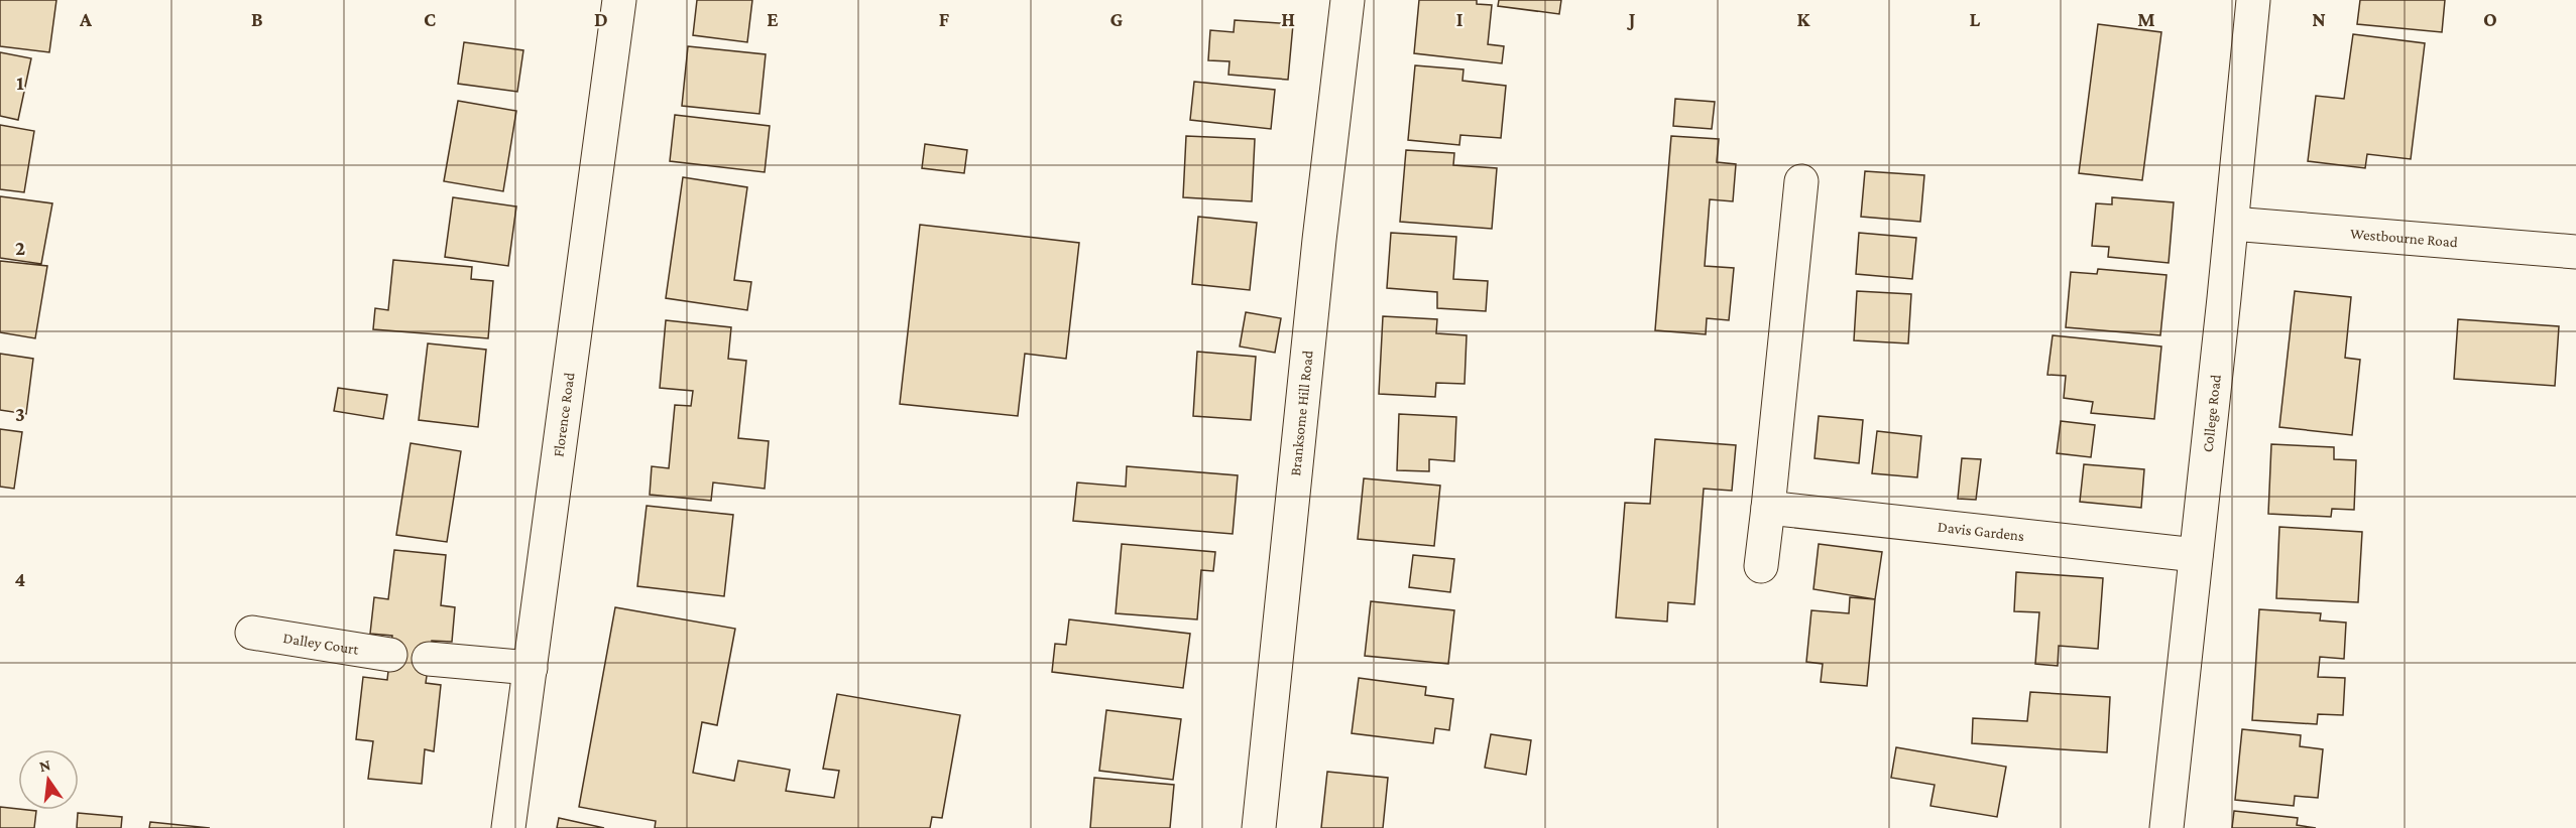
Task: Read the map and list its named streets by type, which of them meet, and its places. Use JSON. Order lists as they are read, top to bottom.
{
  "streets": {
    "street": [
      "Westbourne Road",
      "Florence Road",
      "Branksome Hill Road",
      "College Road",
      "Davis Gardens",
      "Dalley Court"
    ]
  },
  "crossings": [
    ["Westbourne Road", "College Road"],
    ["College Road", "Davis Gardens"]
  ],
  "north": "top",
  "grid": {
    "columns": [
      "A",
      "B",
      "C",
      "D",
      "E",
      "F",
      "G",
      "H",
      "I",
      "J",
      "K",
      "L",
      "M",
      "N",
      "O"
    ],
    "rows": [
      "1",
      "2",
      "3",
      "4"
    ]
  }
}
